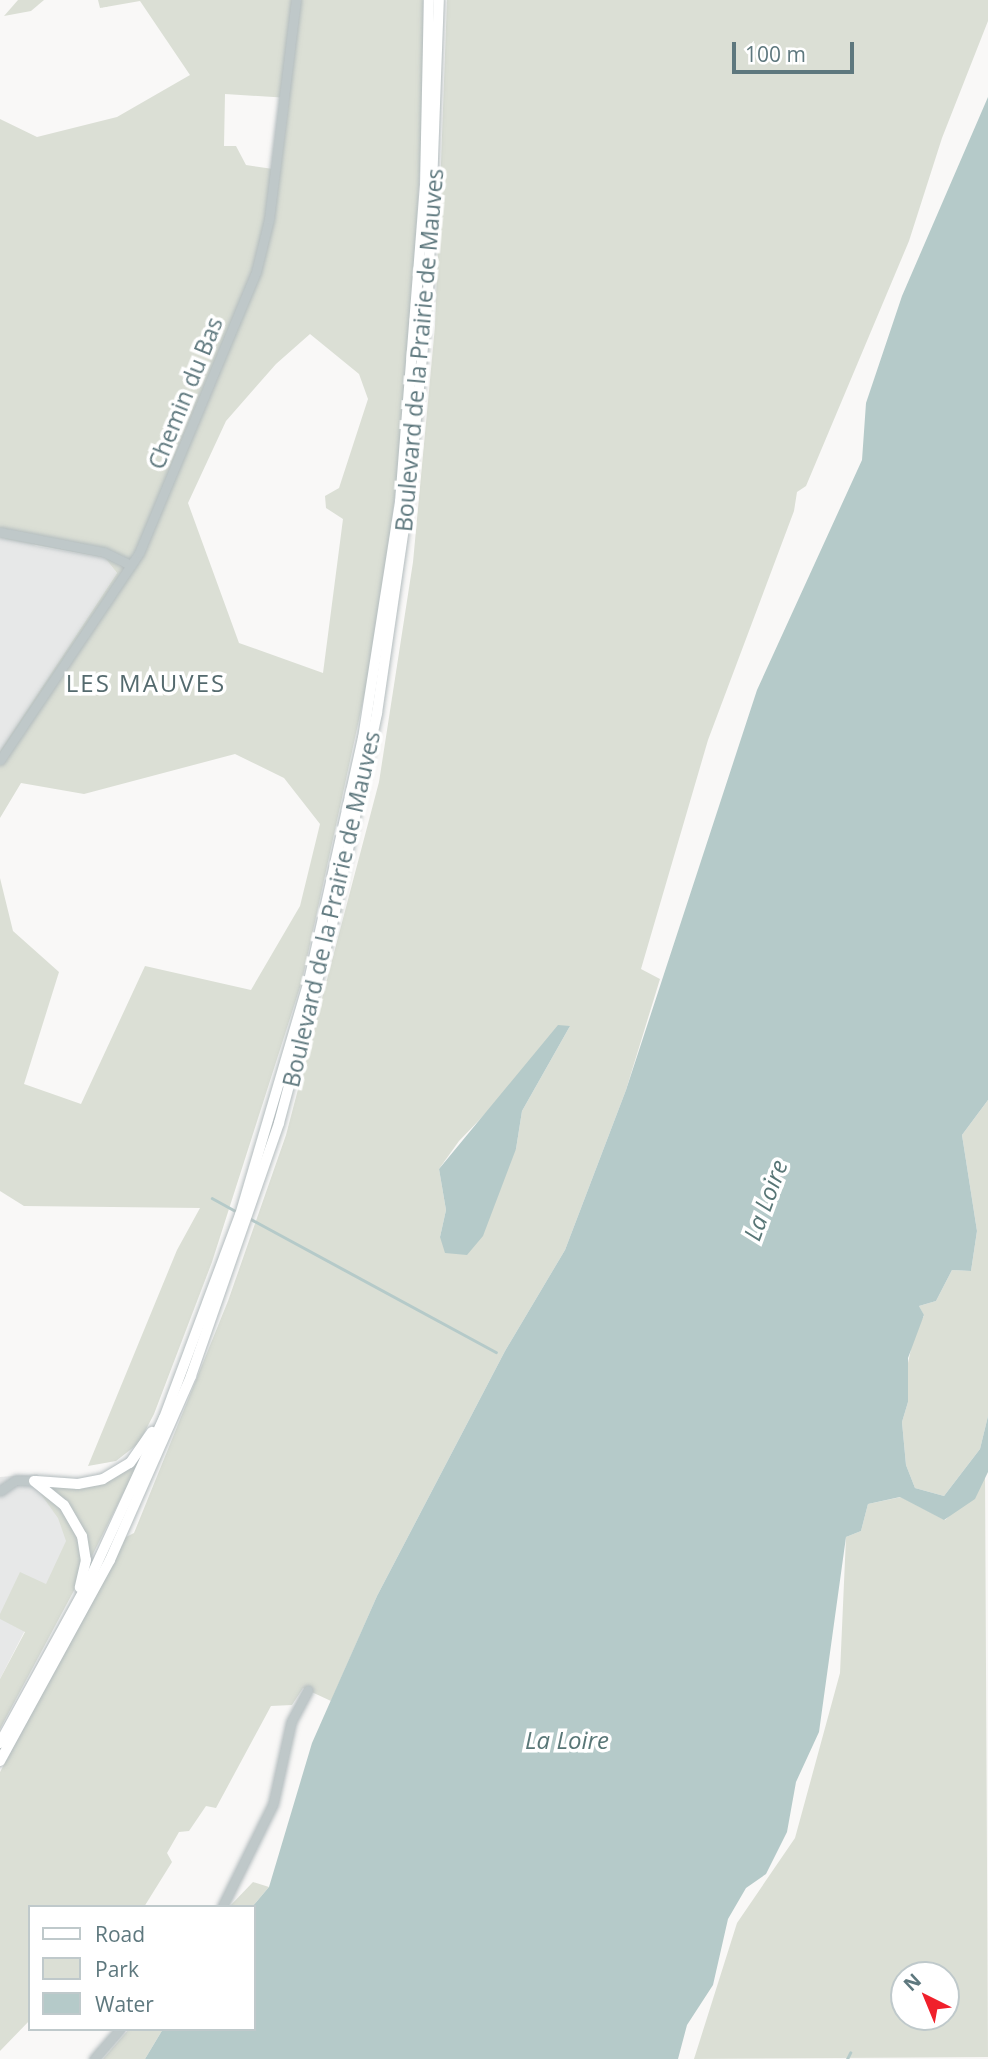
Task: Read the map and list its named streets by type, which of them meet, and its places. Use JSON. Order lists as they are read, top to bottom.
{
  "streets": {
    "main road": ["Boulevard de la Prairie de Mauves"],
    "street": ["Chemin du Bas"]
  },
  "districts": ["LES MAUVES"],
  "water": ["La Loire"],
  "legend": ["Road", "Park", "Water"],
  "scale_bar": "100 m",
  "north": "top left"
}
